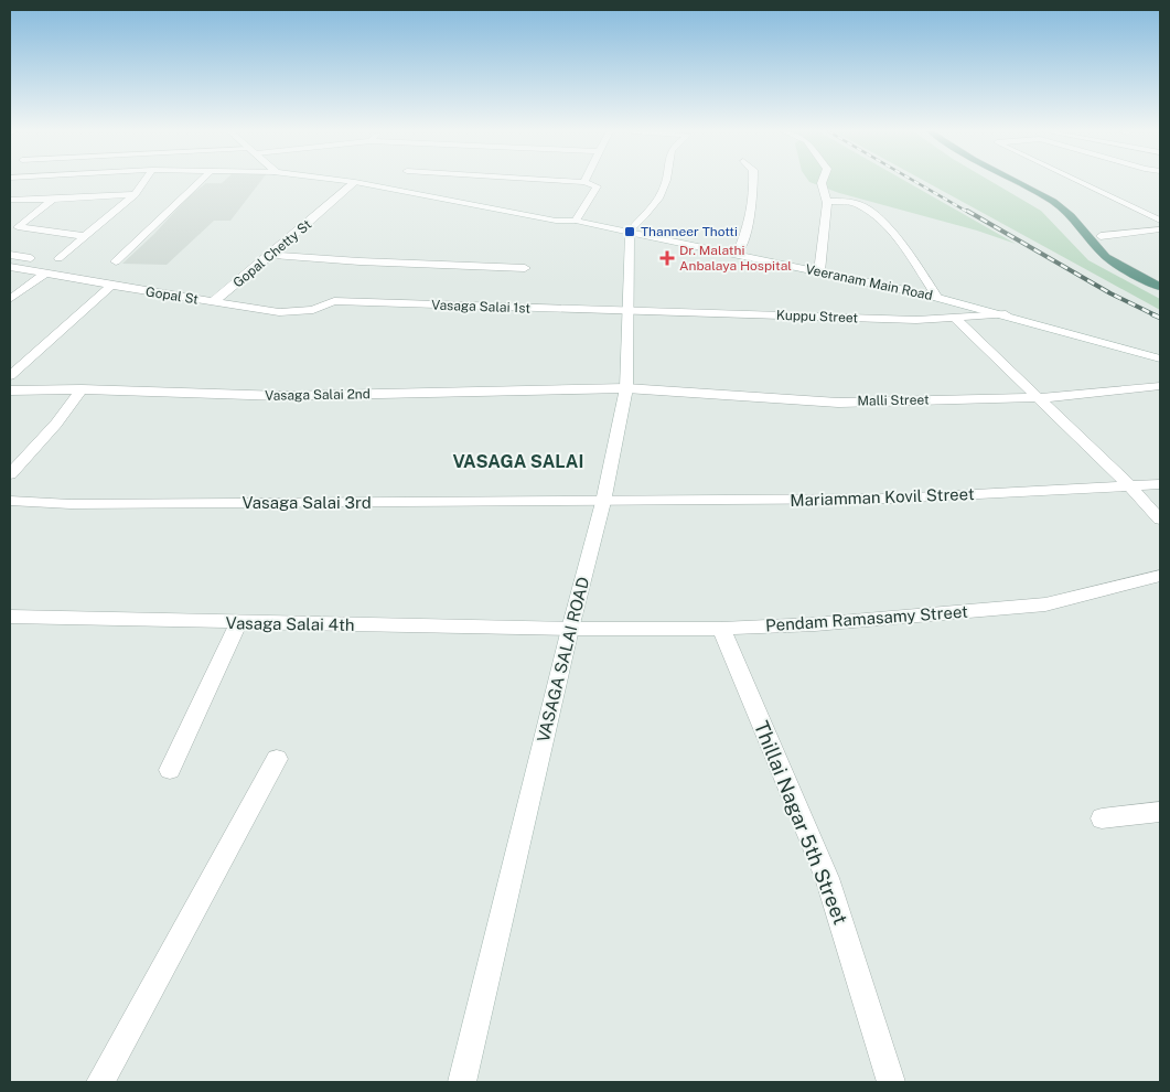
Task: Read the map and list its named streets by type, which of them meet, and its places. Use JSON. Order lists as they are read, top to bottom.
{
  "streets": {
    "street": [
      "Gopal Chetty St",
      "Veeranam Main Road",
      "Gopal St",
      "Vasaga Salai 1st",
      "Kuppu Street",
      "Vasaga Salai 2nd",
      "Malli Street",
      "Mariamman Kovil Street",
      "Vasaga Salai 3rd",
      "Pendam Ramasamy Street",
      "Vasaga Salai 4th",
      "VASAGA SALAI ROAD",
      "Thillai Nagar 5th Street"
    ]
  },
  "crossings": [
    ["Gopal Chetty St", "Gopal St"],
    ["Veeranam Main Road", "Kuppu Street"],
    ["Veeranam Main Road", "VASAGA SALAI ROAD"],
    ["Gopal St", "Vasaga Salai 1st"],
    ["Vasaga Salai 1st", "Kuppu Street"],
    ["Vasaga Salai 1st", "VASAGA SALAI ROAD"],
    ["Kuppu Street", "VASAGA SALAI ROAD"],
    ["Vasaga Salai 2nd", "Malli Street"],
    ["Vasaga Salai 2nd", "VASAGA SALAI ROAD"],
    ["Malli Street", "VASAGA SALAI ROAD"],
    ["Mariamman Kovil Street", "Vasaga Salai 3rd"],
    ["Mariamman Kovil Street", "VASAGA SALAI ROAD"],
    ["Vasaga Salai 3rd", "VASAGA SALAI ROAD"],
    ["Pendam Ramasamy Street", "Vasaga Salai 4th"],
    ["Pendam Ramasamy Street", "VASAGA SALAI ROAD"],
    ["Pendam Ramasamy Street", "Thillai Nagar 5th Street"],
    ["Vasaga Salai 4th", "VASAGA SALAI ROAD"]
  ],
  "districts": ["VASAGA SALAI"],
  "places": {
    "transit": ["Thanneer Thotti"],
    "health": ["Dr. Malathi Anbalaya Hospital"]
  }
}
